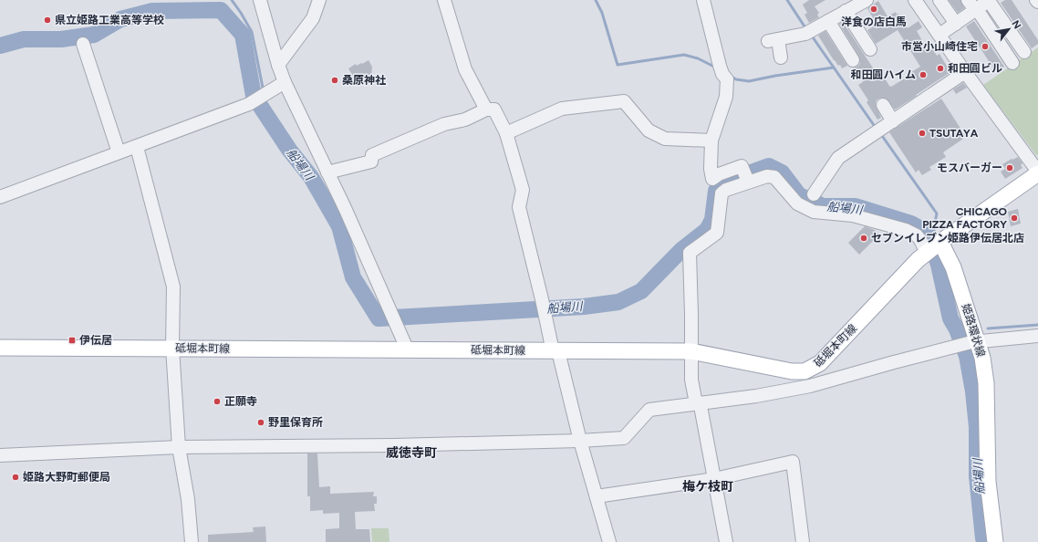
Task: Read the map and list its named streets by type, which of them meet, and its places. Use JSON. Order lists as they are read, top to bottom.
{
  "streets": {
    "main road": ["姫路環状線", "砥堀本町線"]
  },
  "crossings": [
    ["姫路環状線", "砥堀本町線"]
  ],
  "districts": ["威徳寺町", "梅ケ枝町"],
  "water": ["船場川"],
  "places": {
    "other": [
      "洋食の店白馬",
      "県立姫路工業高等学校",
      "市営小山崎住宅",
      "和田圓ビル",
      "和田圓ハイム",
      "桑原神社",
      "TSUTAYA",
      "モスバーガー",
      "CHICAGO PIZZA FACTORY",
      "セブンイレブン姫路伊伝居北店",
      "正願寺",
      "野里保育所",
      "姫路大野町郵便局"
    ],
    "transit": ["伊伝居"]
  },
  "north": "top right"
}
